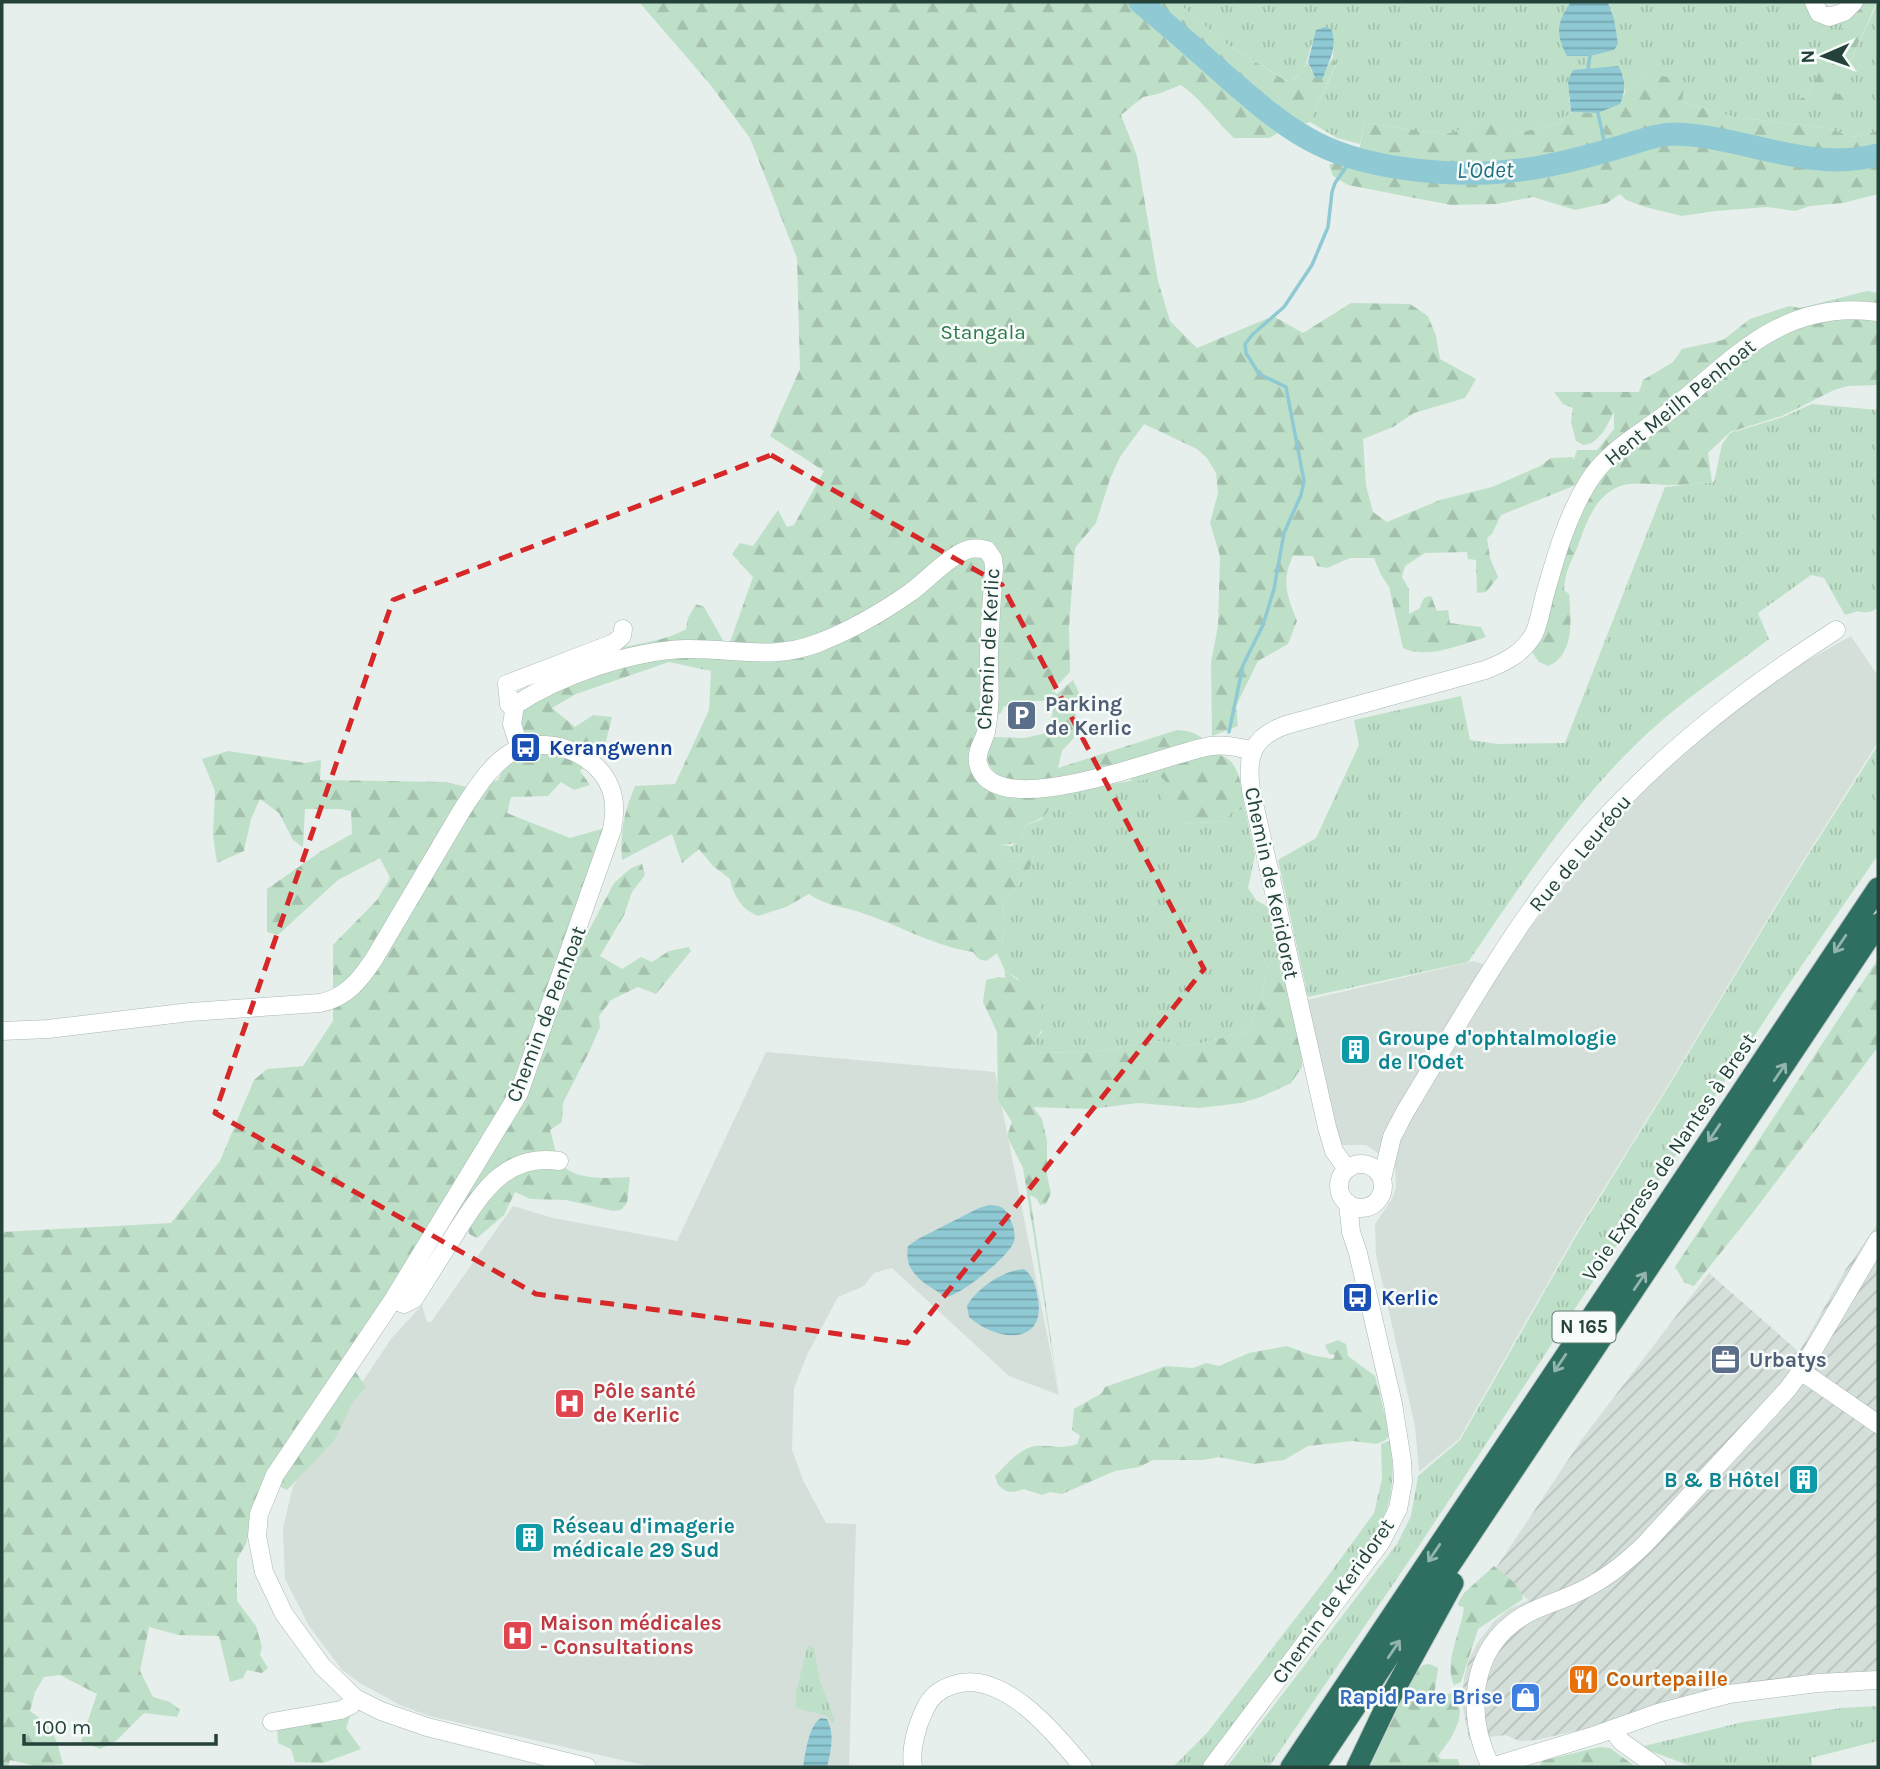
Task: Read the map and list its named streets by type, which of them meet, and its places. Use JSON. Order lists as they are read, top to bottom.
{
  "streets": {
    "highway": ["Voie Express de Nantes à Brest", "N 165"],
    "street": [
      "Hent Meilh Penhoat",
      "Chemin de Kerlic",
      "Rue de Leuréou",
      "Chemin de Keridoret",
      "Chemin de Penhoat"
    ]
  },
  "crossings": [
    ["Hent Meilh Penhoat", "Chemin de Kerlic"],
    ["Hent Meilh Penhoat", "Chemin de Keridoret"],
    ["Chemin de Kerlic", "Chemin de Keridoret"],
    ["Rue de Leuréou", "Chemin de Keridoret"]
  ],
  "water": ["L'Odet"],
  "parks": ["Stangala"],
  "places": {
    "parking": ["Parking de Kerlic"],
    "bus stop": ["Kerangwenn", "Kerlic"],
    "building": ["Groupe d'ophtalmologie de l'Odet", "B & B Hôtel", "Réseau d'imagerie médicale 29 Sud"],
    "office": ["Urbatys"],
    "hospital": ["Pôle santé de Kerlic", "Maison médicales - Consultations"],
    "restaurant": ["Courtepaille"],
    "shop": ["Rapid Pare Brise"]
  },
  "scale_bar": "100 m",
  "north": "left"
}
